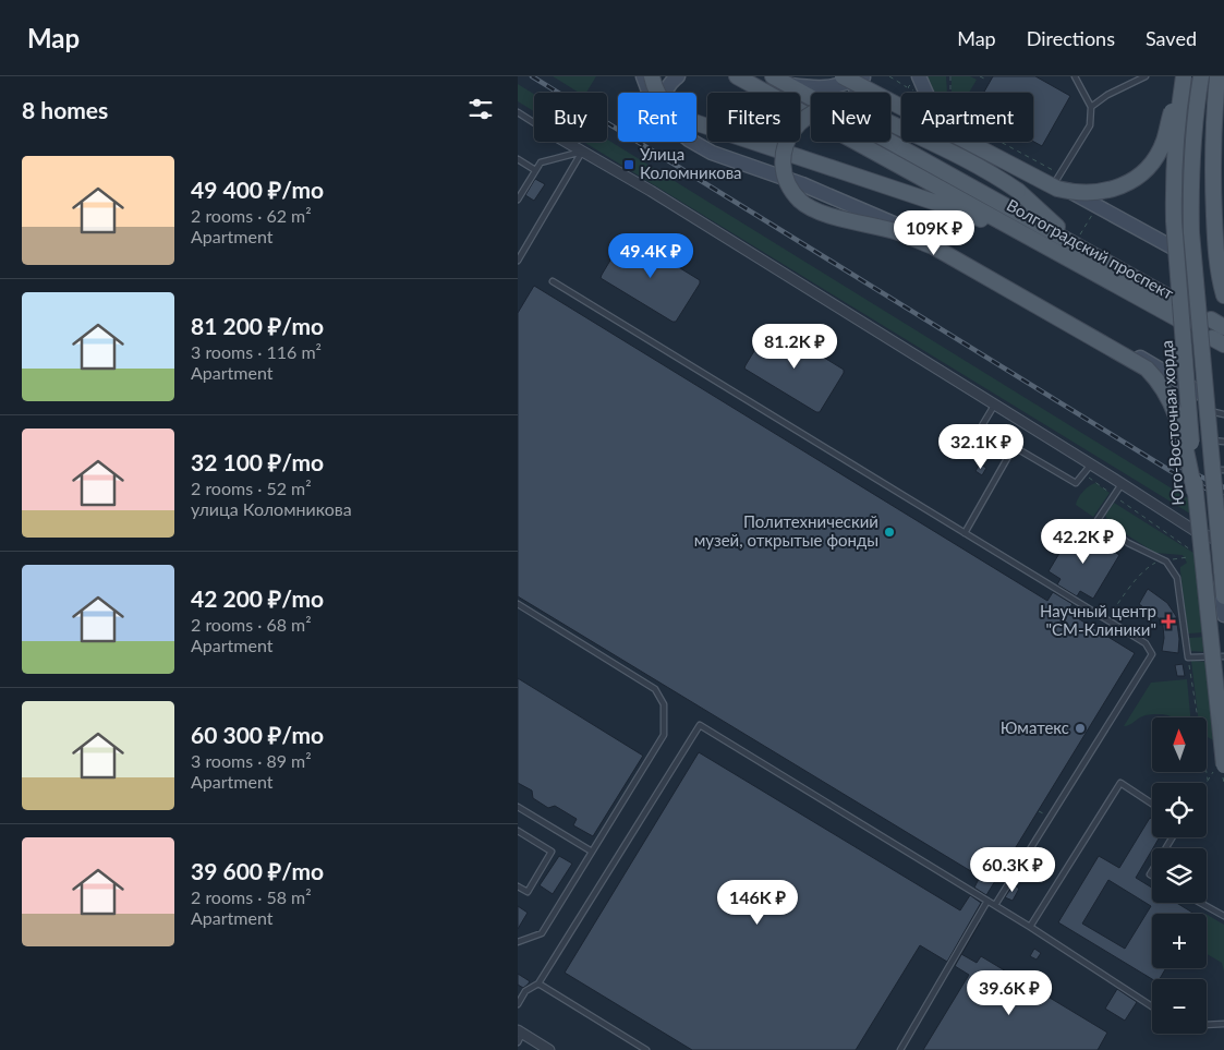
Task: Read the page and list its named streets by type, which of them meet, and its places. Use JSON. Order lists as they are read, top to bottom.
{
  "streets": {
    "main road": ["Волгоградский проспект", "Юго-Восточная хорда"]
  },
  "places": {
    "transit": ["Улица Коломникова"],
    "other": ["Политехнический музей, открытые фонды", "Юматекс"],
    "health": ["Научный центр \"СМ-Клиники\""]
  },
  "north": "top",
  "page": {
    "header": "Map",
    "nav": ["Map", "Directions", "Saved"],
    "heading": "8 homes",
    "chip": [
      "Buy",
      "Rent",
      "Filters",
      "New",
      "Apartment"
    ],
    "list": [
      {
        "name": "49 400 ₽/mo",
        "note": "2 rooms · 62 m² · Apartment"
      },
      {
        "name": "81 200 ₽/mo",
        "note": "3 rooms · 116 m² · Apartment"
      },
      {
        "name": "32 100 ₽/mo",
        "note": "2 rooms · 52 m² · улица Коломникова"
      },
      {
        "name": "42 200 ₽/mo",
        "note": "2 rooms · 68 m² · Apartment"
      },
      {
        "name": "60 300 ₽/mo",
        "note": "3 rooms · 89 m² · Apartment"
      },
      {
        "name": "39 600 ₽/mo",
        "note": "2 rooms · 58 m² · Apartment"
      }
    ],
    "price": [
      "109K ₽",
      "49.4K ₽",
      "81.2K ₽",
      "32.1K ₽",
      "42.2K ₽",
      "60.3K ₽",
      "146K ₽",
      "39.6K ₽"
    ],
    "map_buttons": ["+", "−"]
  }
}
